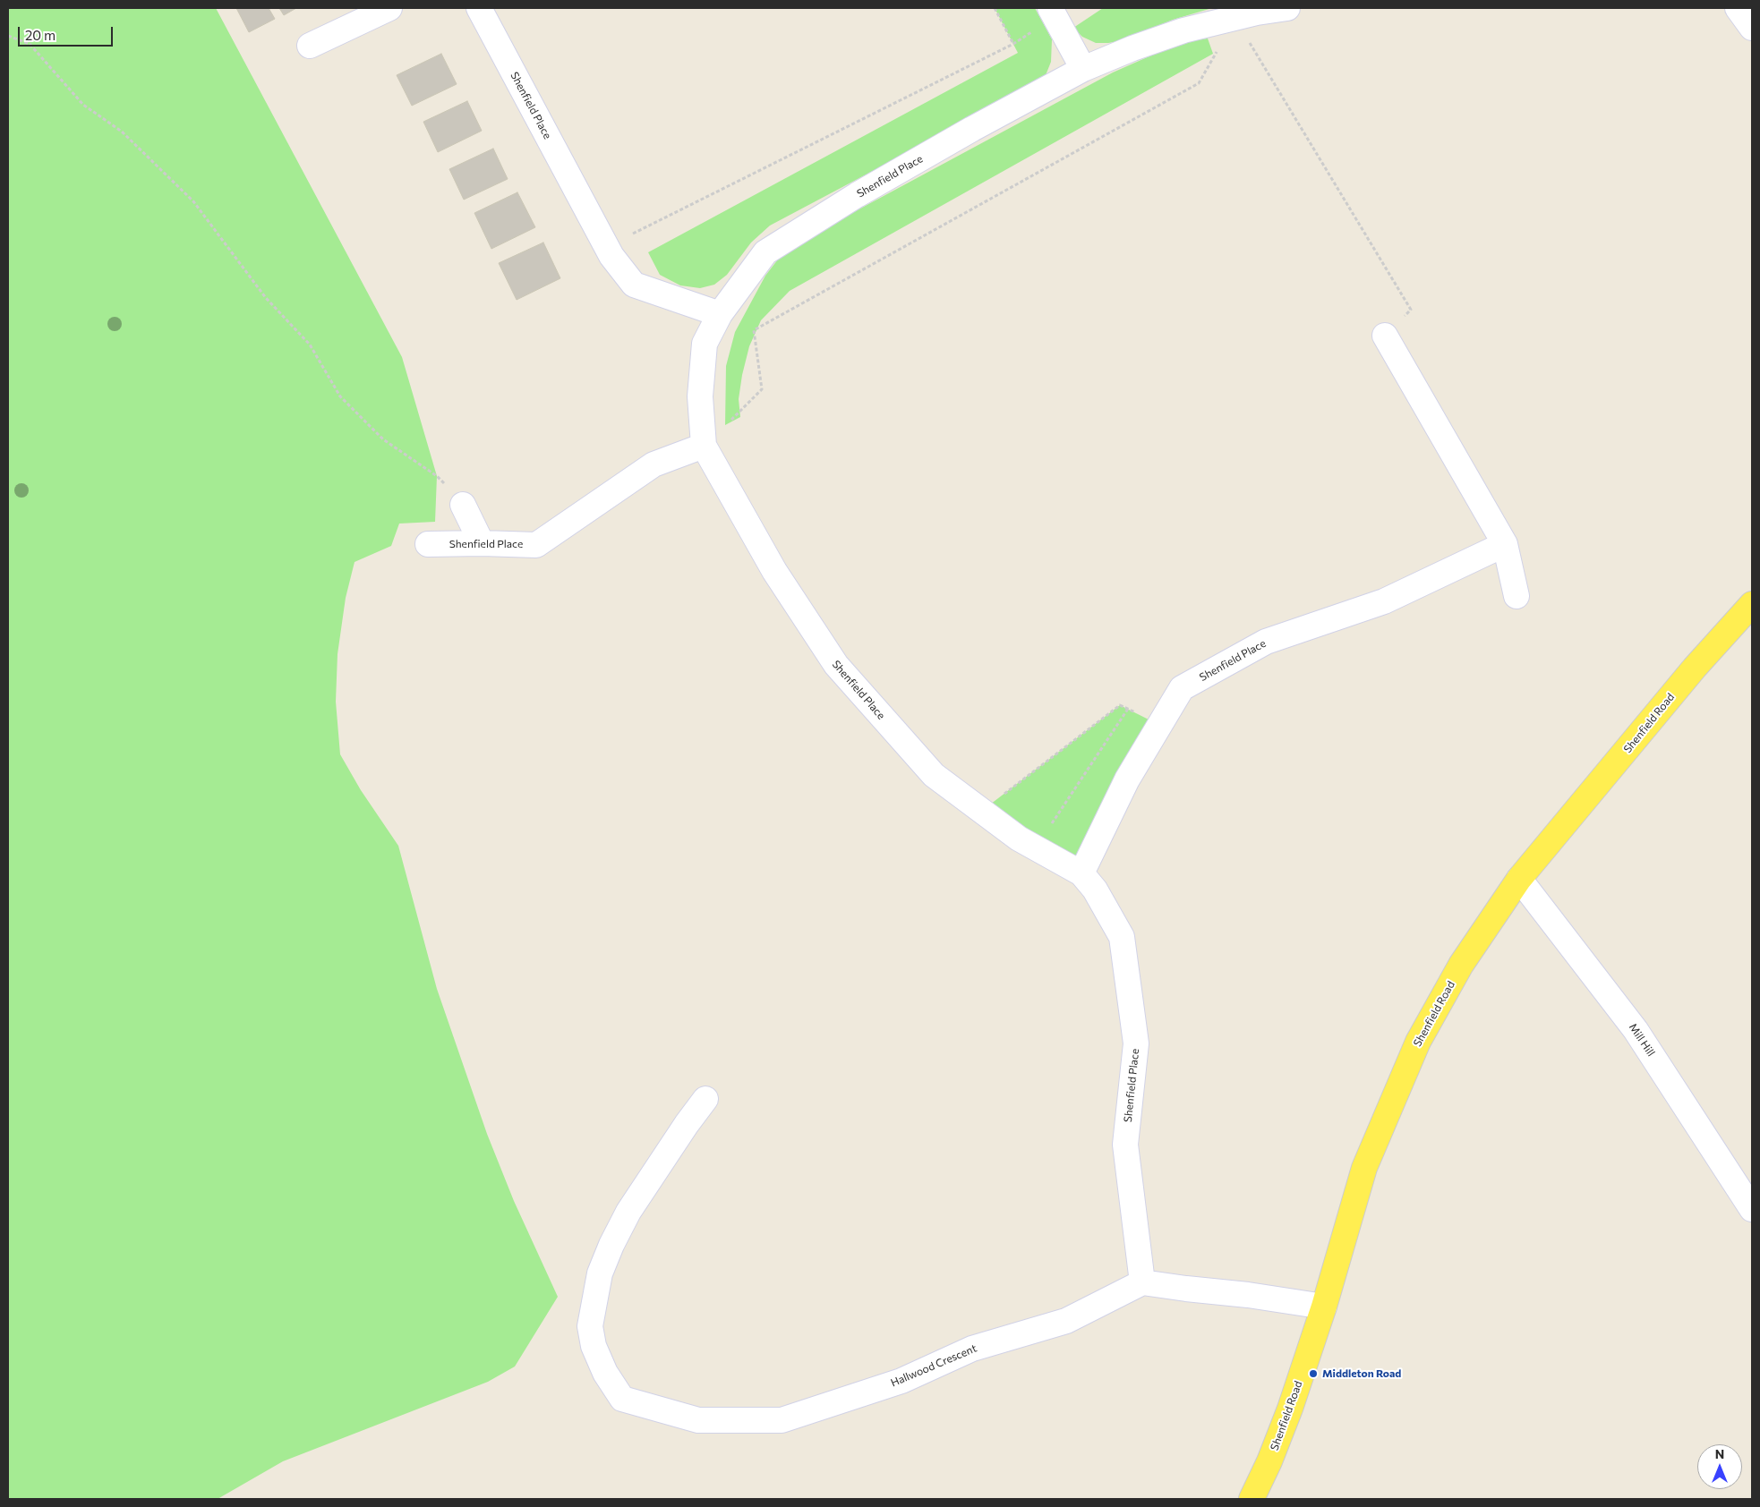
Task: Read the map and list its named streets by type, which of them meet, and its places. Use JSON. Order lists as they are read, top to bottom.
{
  "streets": {
    "main road": ["Shenfield Road"],
    "street": ["Shenfield Place", "Mill Hill", "Hallwood Crescent"]
  },
  "crossings": [
    ["Shenfield Place", "Hallwood Crescent"],
    ["Shenfield Road", "Mill Hill"]
  ],
  "places": ["Middleton Road"],
  "scale_bar": "20 m",
  "north": "top"
}
